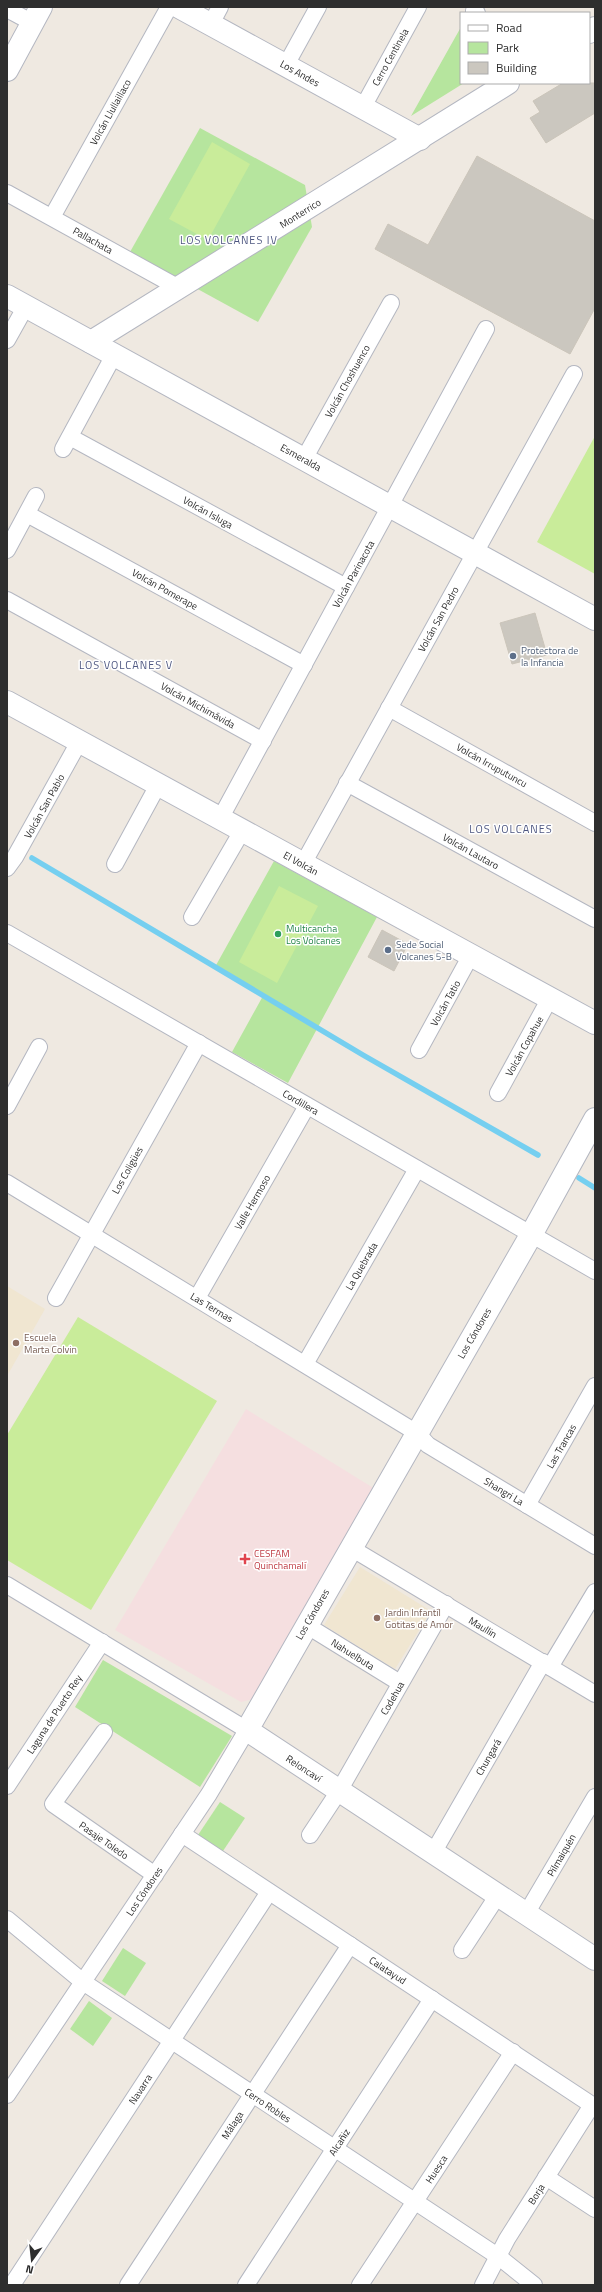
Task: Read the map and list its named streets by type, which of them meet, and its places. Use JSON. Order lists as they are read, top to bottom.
{
  "streets": {
    "street": [
      "Cerro Centinela",
      "Los Andes",
      "Volcán Llullaillaco",
      "Monterrico",
      "Pallachata",
      "Volcán Choshuenco",
      "Esmeralda",
      "Volcán Isluga",
      "Volcán Parinacota",
      "Volcán Pomerape",
      "Volcán San Pedro",
      "Volcán Michimávida",
      "Volcán Irruputuncu",
      "Volcán San Pablo",
      "Volcán Lautaro",
      "El Volcán",
      "Volcán Tatio",
      "Volcán Copahue",
      "Cordillera",
      "Los Coligües",
      "Valle Hermoso",
      "La Quebrada",
      "Las Termas",
      "Los Cóndores",
      "Las Trancas",
      "Shangri La",
      "Maullin",
      "Nahuelbuta",
      "Codehua",
      "Laguna de Puerto Rey",
      "Chungará",
      "Reloncaví",
      "Pasaje Toledo",
      "Pilmaiquén",
      "Calatayud",
      "Navarra",
      "Cerro Robles",
      "Málaga",
      "Alcañiz",
      "Huesca",
      "Borja"
    ]
  },
  "crossings": [
    ["Cerro Centinela", "Los Andes"],
    ["Los Andes", "Monterrico"],
    ["Volcán Llullaillaco", "Pallachata"],
    ["Monterrico", "Pallachata"],
    ["Monterrico", "Esmeralda"],
    ["Volcán Choshuenco", "Esmeralda"],
    ["Esmeralda", "Volcán Isluga"],
    ["Esmeralda", "Volcán Parinacota"],
    ["Esmeralda", "Volcán San Pedro"],
    ["Volcán Isluga", "Volcán Parinacota"],
    ["Volcán Parinacota", "Volcán Pomerape"],
    ["Volcán Parinacota", "Volcán Michimávida"],
    ["Volcán Parinacota", "El Volcán"],
    ["Volcán San Pedro", "Volcán Irruputuncu"],
    ["Volcán San Pedro", "Volcán Lautaro"],
    ["Volcán San Pedro", "El Volcán"],
    ["Volcán San Pablo", "El Volcán"],
    ["El Volcán", "Volcán Tatio"],
    ["El Volcán", "Volcán Copahue"],
    ["Cordillera", "Los Coligües"],
    ["Cordillera", "Valle Hermoso"],
    ["Cordillera", "La Quebrada"],
    ["Cordillera", "Los Cóndores"],
    ["Los Coligües", "Las Termas"],
    ["Valle Hermoso", "Las Termas"],
    ["La Quebrada", "Las Termas"],
    ["Las Termas", "Los Cóndores"],
    ["Las Termas", "Shangri La"],
    ["Los Cóndores", "Shangri La"],
    ["Los Cóndores", "Maullin"],
    ["Los Cóndores", "Nahuelbuta"],
    ["Los Cóndores", "Reloncaví"],
    ["Los Cóndores", "Pasaje Toledo"],
    ["Los Cóndores", "Calatayud"],
    ["Los Cóndores", "Cerro Robles"],
    ["Las Trancas", "Shangri La"],
    ["Maullin", "Codehua"],
    ["Maullin", "Chungará"],
    ["Nahuelbuta", "Codehua"],
    ["Codehua", "Reloncaví"],
    ["Laguna de Puerto Rey", "Reloncaví"],
    ["Chungará", "Reloncaví"],
    ["Reloncaví", "Pilmaiquén"],
    ["Calatayud", "Navarra"],
    ["Calatayud", "Málaga"],
    ["Calatayud", "Alcañiz"],
    ["Calatayud", "Huesca"],
    ["Calatayud", "Borja"],
    ["Navarra", "Cerro Robles"],
    ["Cerro Robles", "Málaga"],
    ["Cerro Robles", "Alcañiz"],
    ["Cerro Robles", "Huesca"],
    ["Cerro Robles", "Borja"]
  ],
  "districts": ["LOS VOLCANES IV", "LOS VOLCANES V", "LOS VOLCANES"],
  "places": {
    "other": [
      "Protectora de la Infancia",
      "Multicancha Los Volcanes",
      "Sede Social Volcanes 5-B",
      "Escuela Marta Colvin",
      "Jardin Infantíl Gotitas de Amor"
    ],
    "health": ["CESFAM Quinchamalí"]
  },
  "legend": ["Road", "Park", "Building"],
  "north": "bottom"
}
